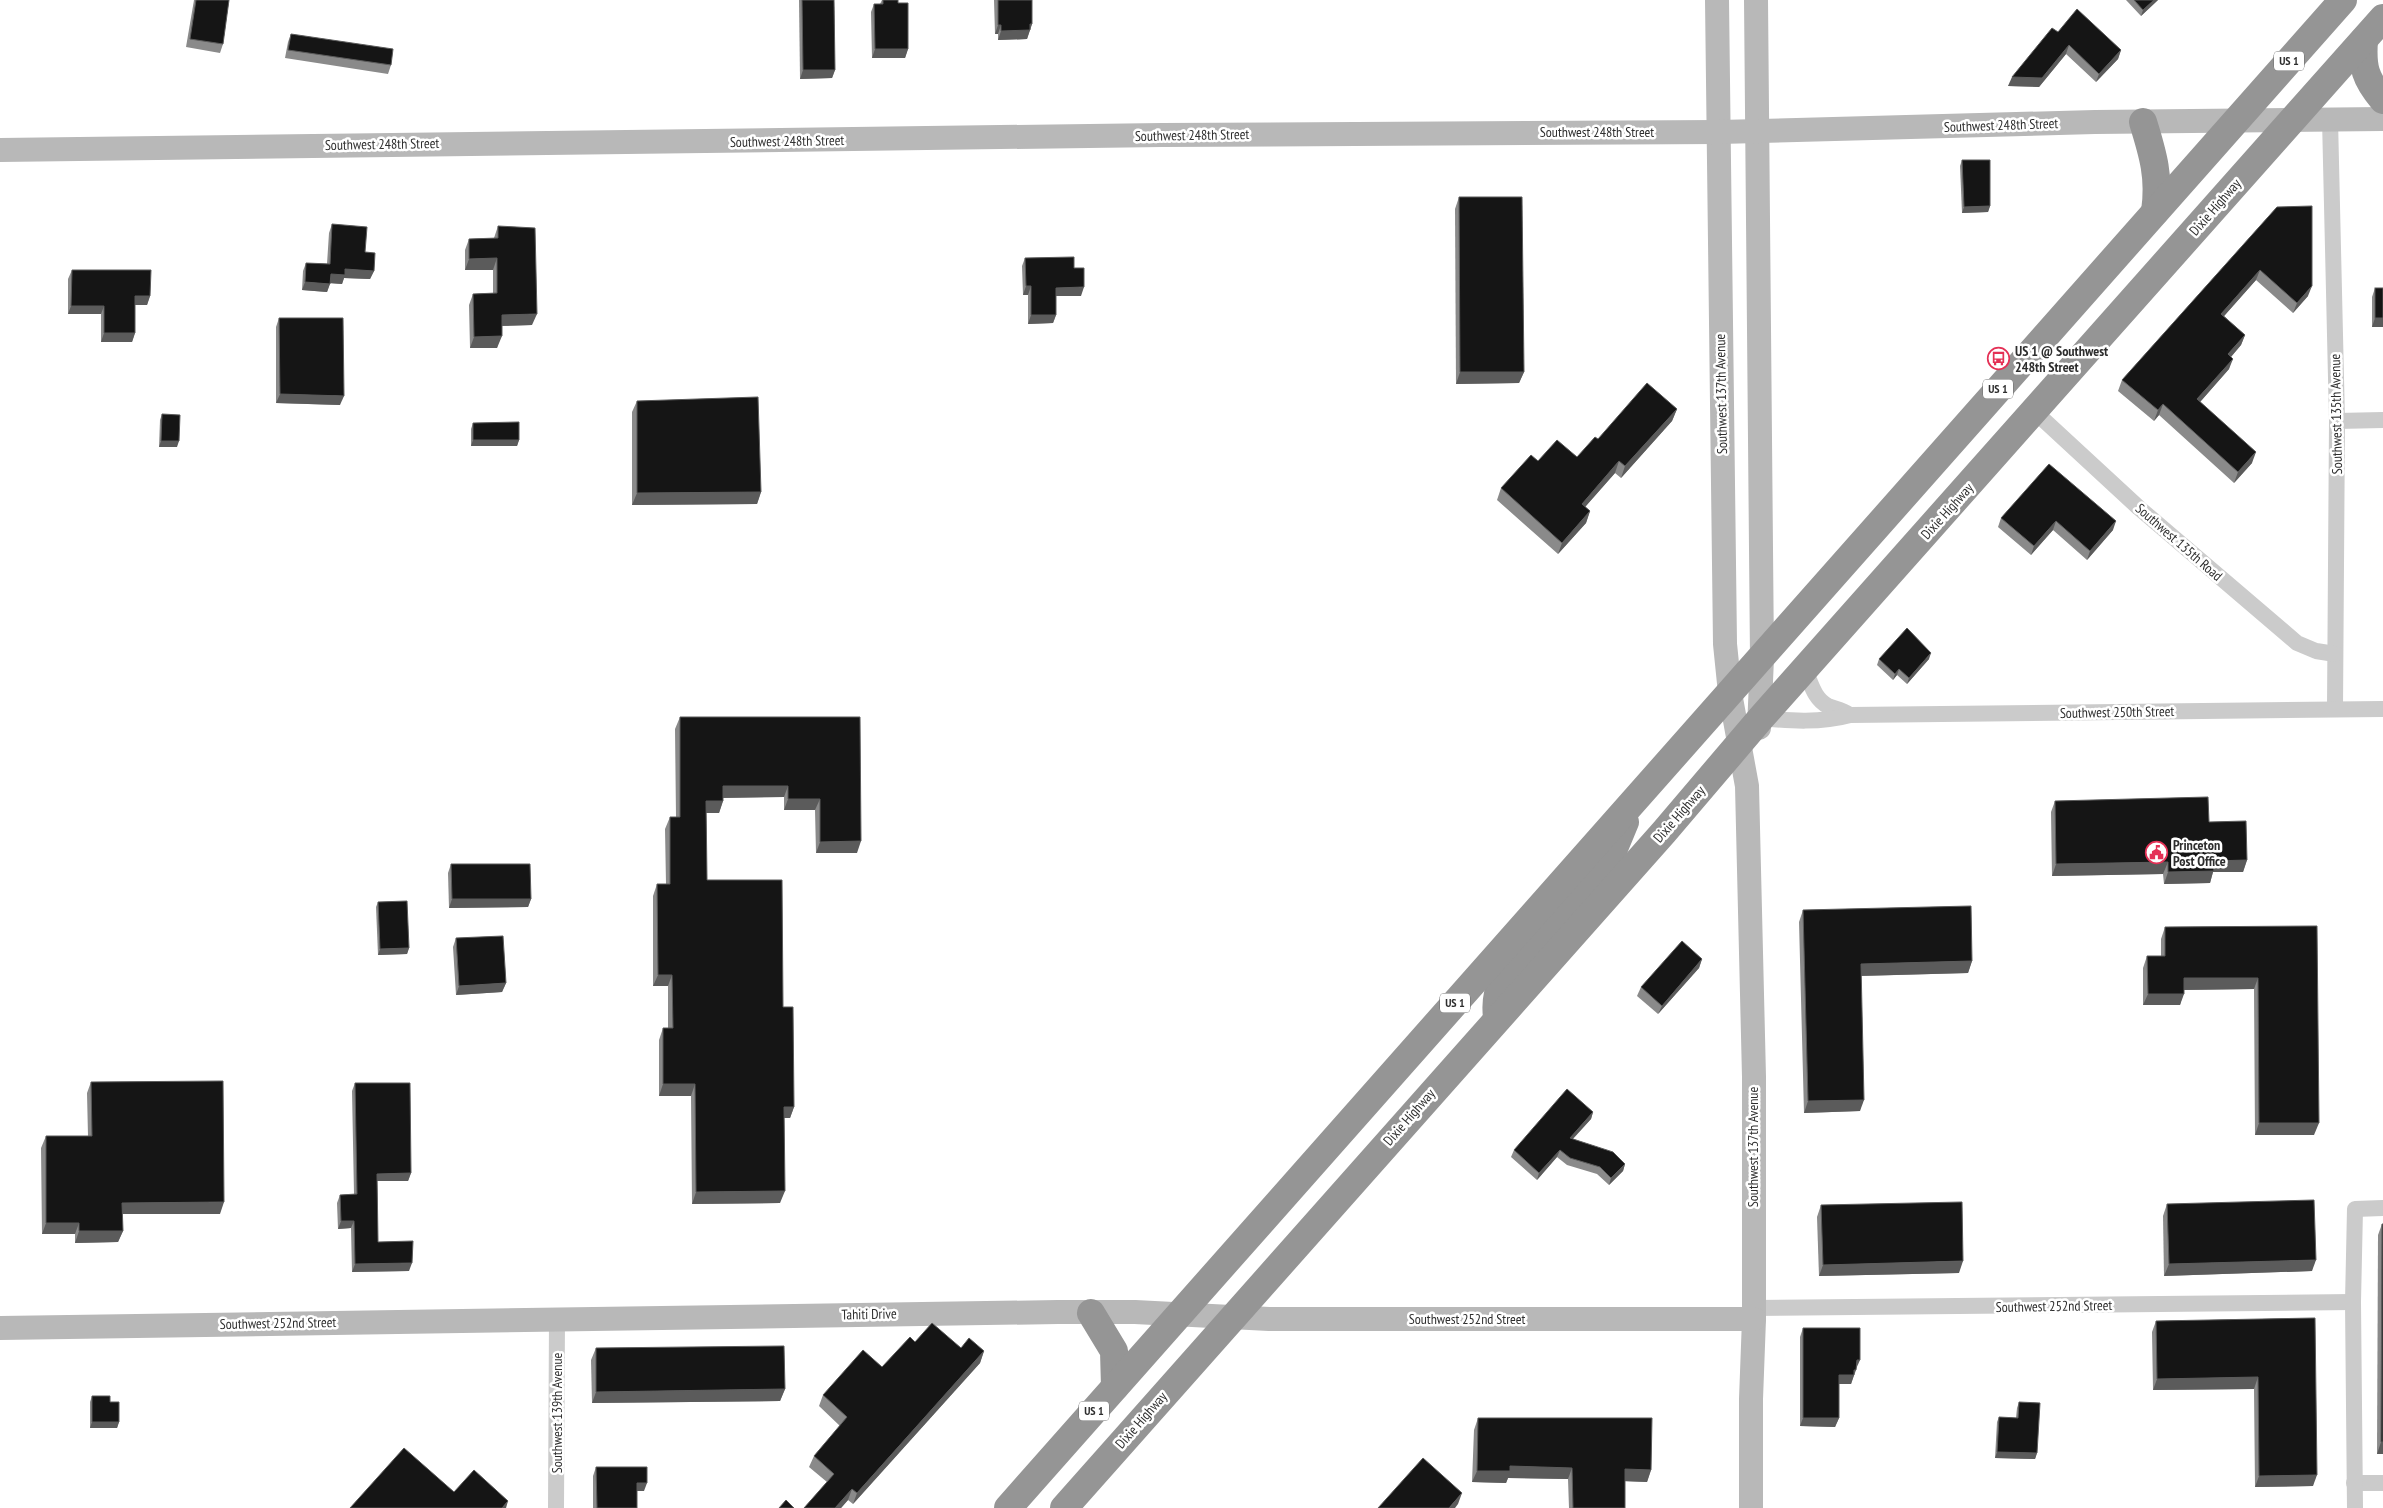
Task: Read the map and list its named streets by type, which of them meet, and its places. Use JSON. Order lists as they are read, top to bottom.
{
  "streets": {
    "highway": ["US 1", "Dixie Highway"],
    "street": [
      "Southwest 248th Street",
      "Southwest 137th Avenue",
      "Southwest 135th Avenue",
      "Southwest 135th Road",
      "Southwest 250th Street",
      "Southwest 252nd Street",
      "Tahiti Drive",
      "Southwest 139th Avenue"
    ]
  },
  "crossings": [
    ["US 1", "Southwest 248th Street"],
    ["US 1", "Southwest 137th Avenue"],
    ["US 1", "Southwest 252nd Street"],
    ["US 1", "Tahiti Drive"],
    ["Southwest 248th Street", "Dixie Highway"],
    ["Southwest 248th Street", "Southwest 137th Avenue"],
    ["Southwest 248th Street", "Southwest 135th Avenue"],
    ["Dixie Highway", "Southwest 137th Avenue"],
    ["Dixie Highway", "Southwest 135th Road"],
    ["Dixie Highway", "Southwest 250th Street"],
    ["Dixie Highway", "Southwest 252nd Street"],
    ["Southwest 137th Avenue", "Southwest 250th Street"],
    ["Southwest 137th Avenue", "Southwest 252nd Street"],
    ["Southwest 135th Avenue", "Southwest 135th Road"],
    ["Southwest 135th Avenue", "Southwest 250th Street"],
    ["Southwest 252nd Street", "Tahiti Drive"],
    ["Southwest 252nd Street", "Southwest 139th Avenue"],
    ["Tahiti Drive", "Southwest 139th Avenue"]
  ],
  "places": {
    "bus stop": ["US 1 @ Southwest 248th Street"],
    "public building": ["Princeton Post Office"]
  }
}
